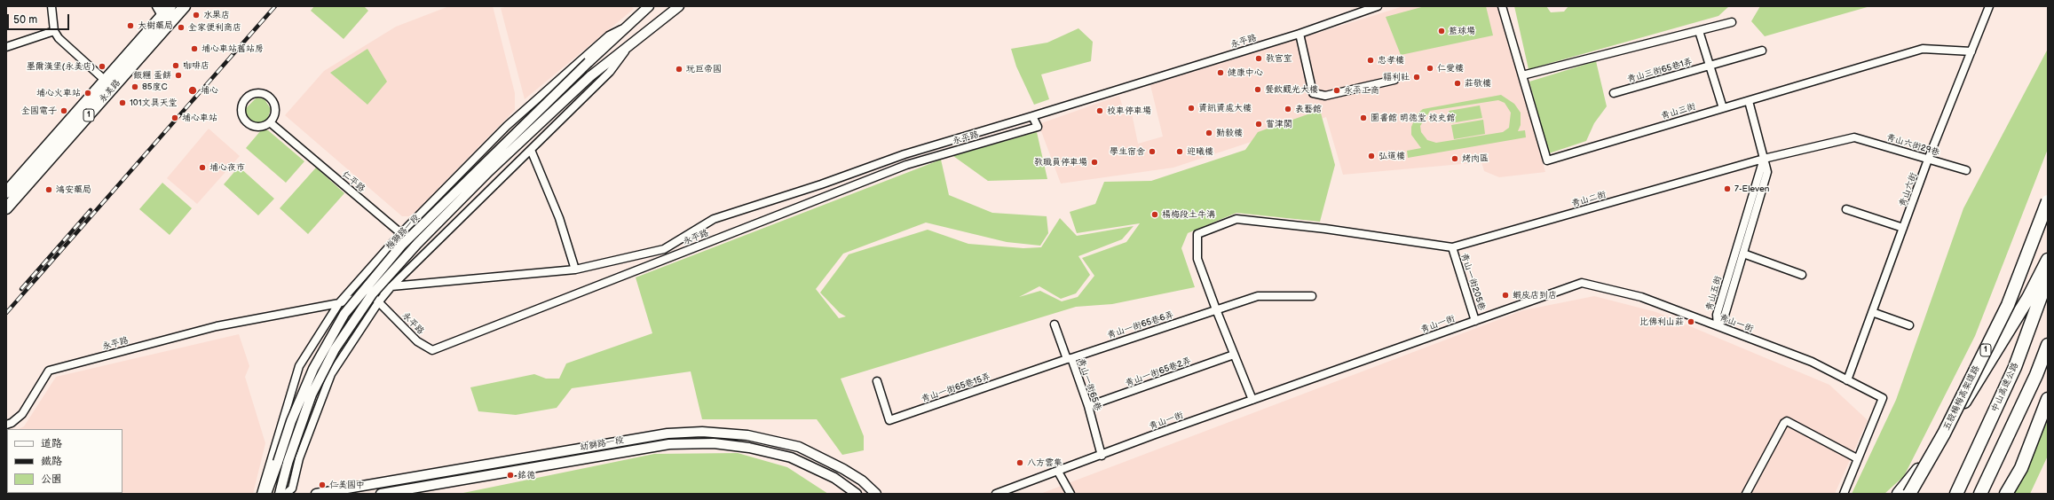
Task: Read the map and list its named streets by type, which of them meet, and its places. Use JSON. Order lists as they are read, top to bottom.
{
  "streets": {
    "highway": ["1", "中山高速公路", "五股楊梅高架道路"],
    "main road": ["永美路"],
    "street": [
      "永平路",
      "青山三街65巷1弄",
      "青山三街",
      "青山六街29巷",
      "仁平路",
      "青山六街",
      "青山二街",
      "梅獅路一段",
      "青山一街205巷",
      "青山五街",
      "青山一街",
      "青山一街65巷6弄",
      "青山一街65巷2弄",
      "青山一街65巷",
      "青山一街65巷15弄",
      "幼獅路一段"
    ]
  },
  "crossings": [
    ["永平路", "梅獅路一段"],
    ["青山三街", "青山六街"],
    ["青山三街", "青山五街"],
    ["青山六街29巷", "青山六街"],
    ["青山六街29巷", "青山二街"],
    ["仁平路", "梅獅路一段"],
    ["青山六街", "青山一街"],
    ["青山二街", "青山一街205巷"],
    ["青山二街", "青山五街"],
    ["青山二街", "青山一街65巷6弄"],
    ["青山一街205巷", "青山一街"],
    ["青山五街", "青山一街"],
    ["青山一街", "青山一街65巷"],
    ["青山一街65巷6弄", "青山一街65巷"],
    ["青山一街65巷6弄", "青山一街65巷15弄"],
    ["青山一街65巷2弄", "青山一街65巷"],
    ["青山一街65巷", "青山一街65巷15弄"]
  ],
  "places": [
    "水果店",
    "大樹藥局",
    "全家便利商店",
    "籃球場",
    "埔心車站舊站房",
    "教官室",
    "忠孝樓",
    "咖啡店",
    "墨爾漢堡(永美店)",
    "仁愛樓",
    "玩巨帝國",
    "健康中心",
    "飯糰 蛋餅",
    "福利社",
    "莊敬樓",
    "85度C",
    "餐飲觀光大樓",
    "埔心",
    "永平工商",
    "埔心火車站",
    "101文具天堂",
    "資訊資處大樓",
    "表藝館",
    "全國電子",
    "校車停車場",
    "埔心車站",
    "圖書館 明德堂 校史館",
    "嘗津閣",
    "勤毅樓",
    "學生宿舍",
    "迎曦樓",
    "弘道樓",
    "烤肉區",
    "教職員停車場",
    "埔心夜市",
    "7-Eleven",
    "鴻安藥局",
    "楊梅段土牛溝",
    "蝦皮店到店",
    "比佛利山莊",
    "八方雲集",
    "銘德",
    "仁美國中"
  ],
  "legend": ["道路", "鐵路", "公園"],
  "scale_bar": "50 m"
}
